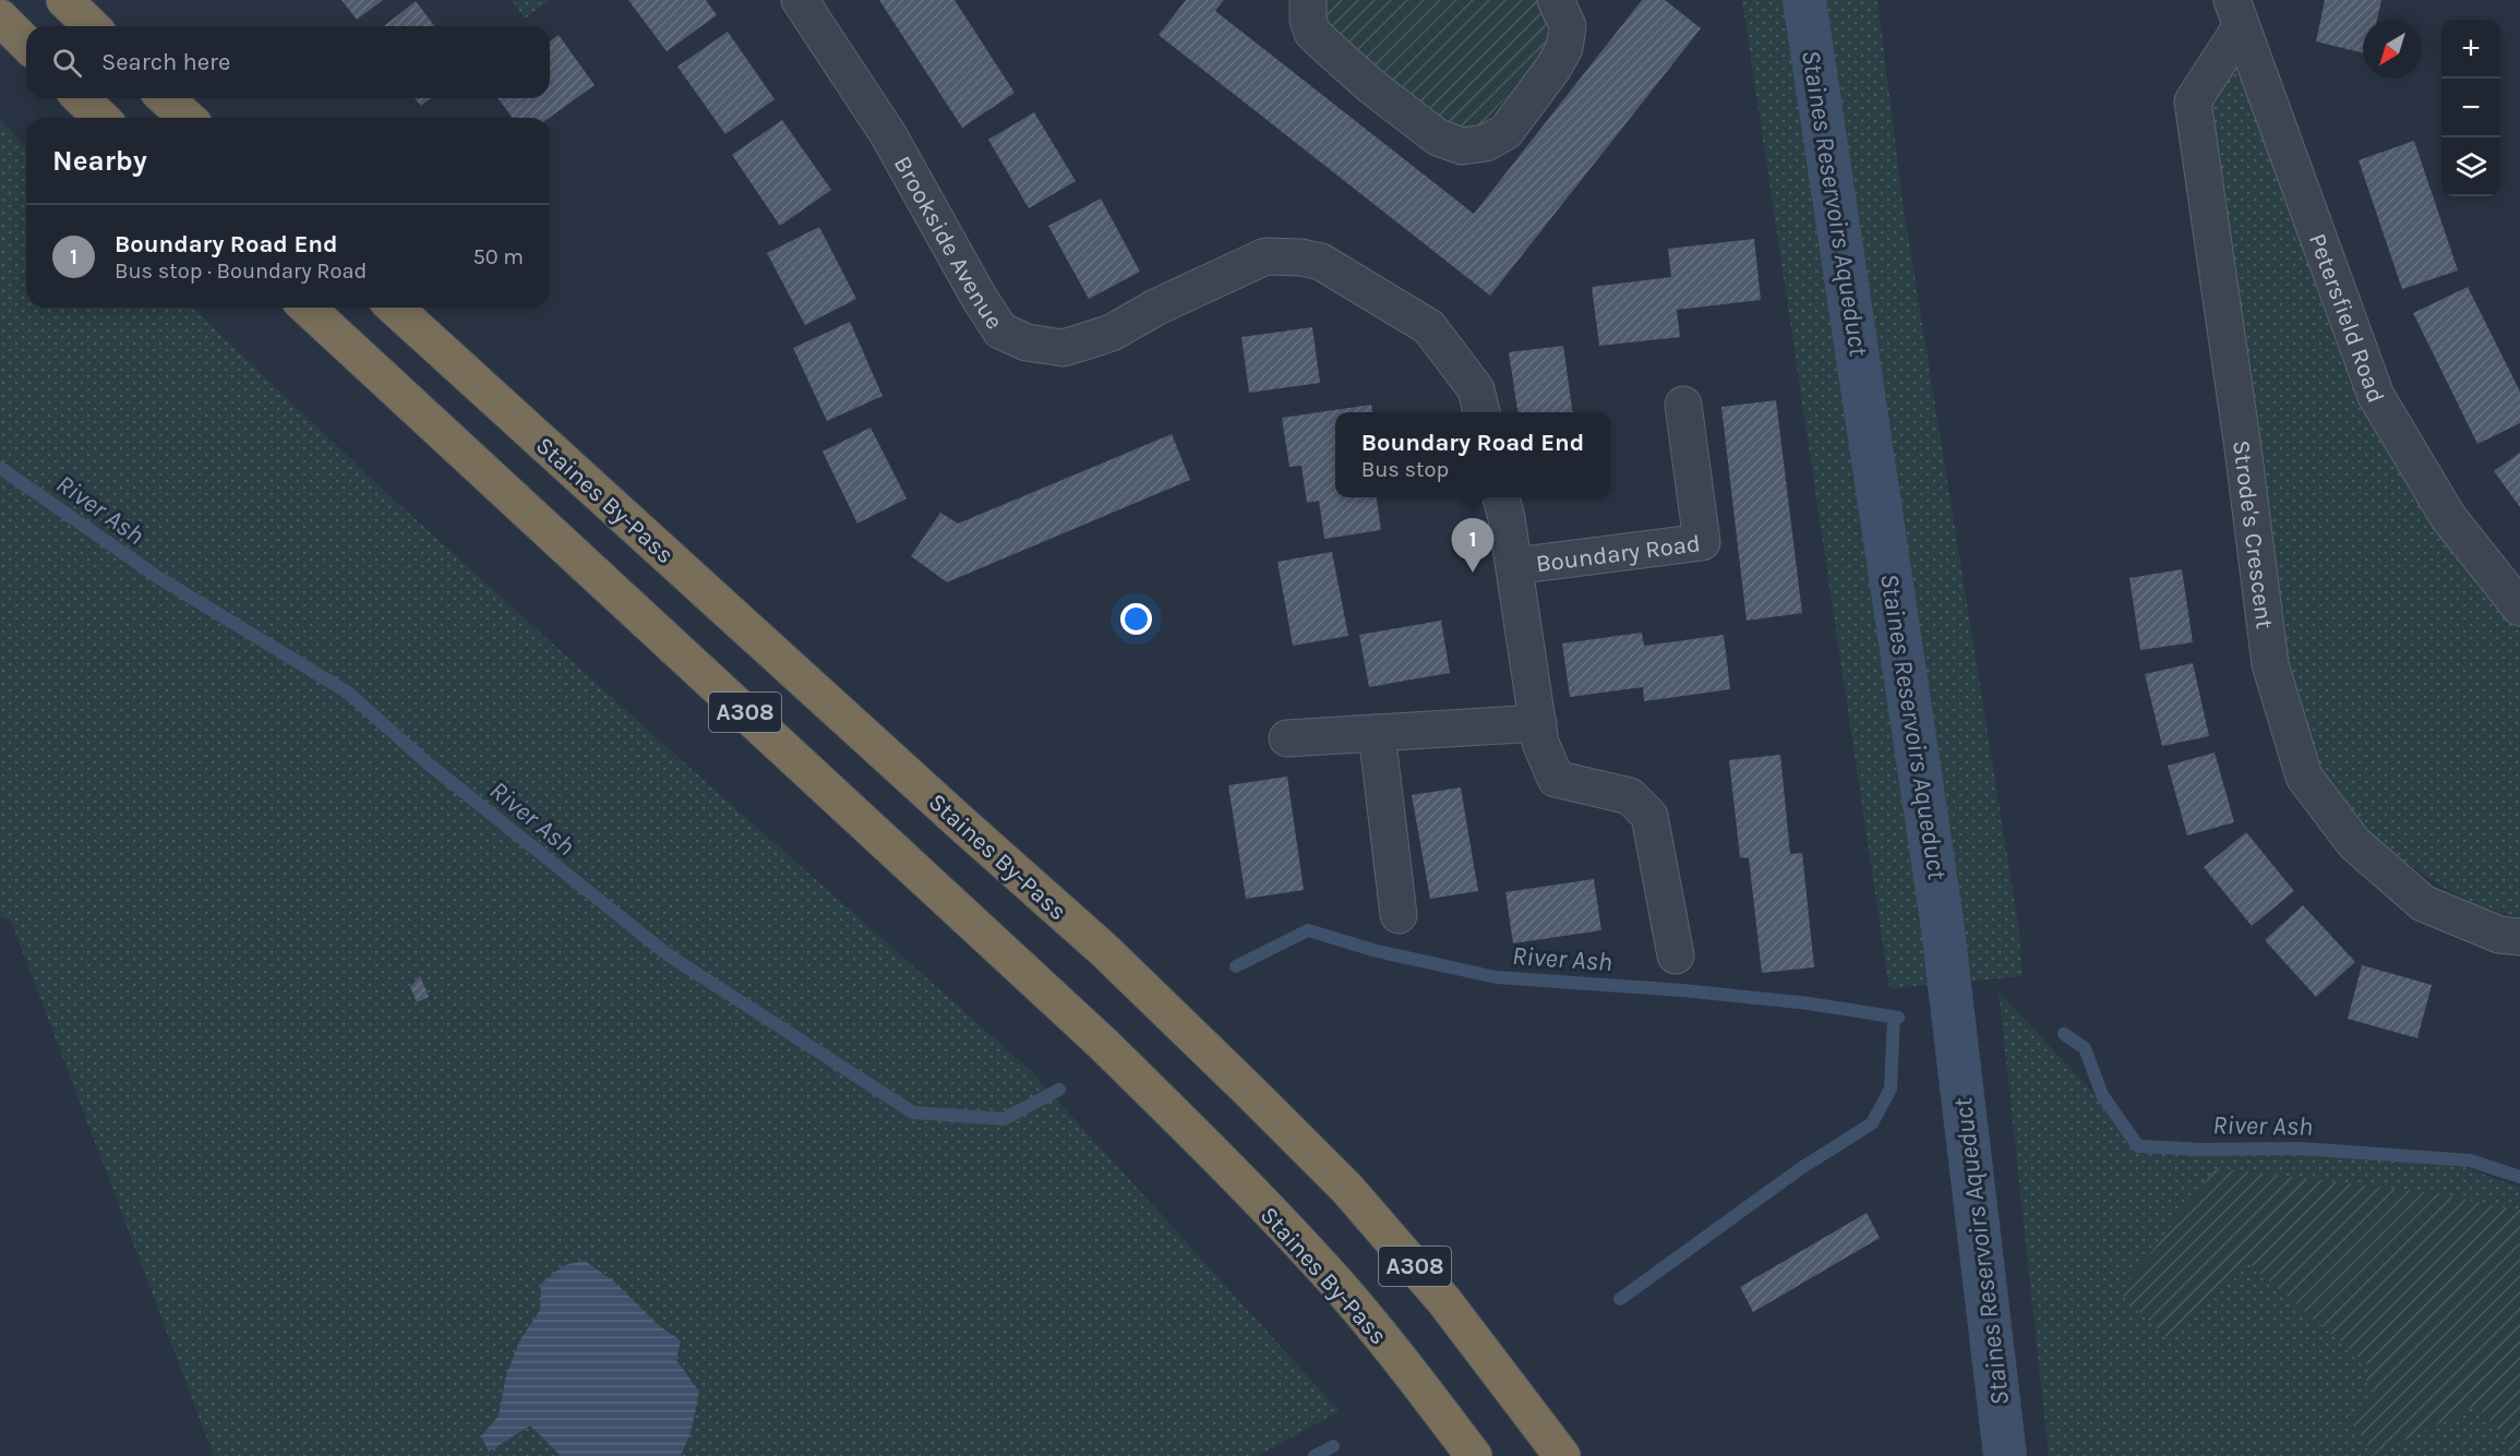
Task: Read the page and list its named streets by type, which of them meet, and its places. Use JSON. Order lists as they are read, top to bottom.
{
  "streets": {
    "highway": ["Staines By-Pass", "A308"],
    "street": [
      "Brookside Avenue",
      "Petersfield Road",
      "Strode's Crescent",
      "Boundary Road"
    ]
  },
  "crossings": [
    ["Petersfield Road", "Strode's Crescent"]
  ],
  "water": ["Staines Reservoirs Aqueduct", "River Ash"],
  "north": "bottom left",
  "page": {
    "map_buttons": ["+", "−"],
    "search": "Search here",
    "heading": "Nearby",
    "list": [
      {
        "mark": "1",
        "name": "Boundary Road End",
        "note": "Bus stop · Boundary Road",
        "value": "50 m"
      }
    ],
    "popup": ["Boundary Road End", "Bus stop"],
    "pins": "1"
  }
}
